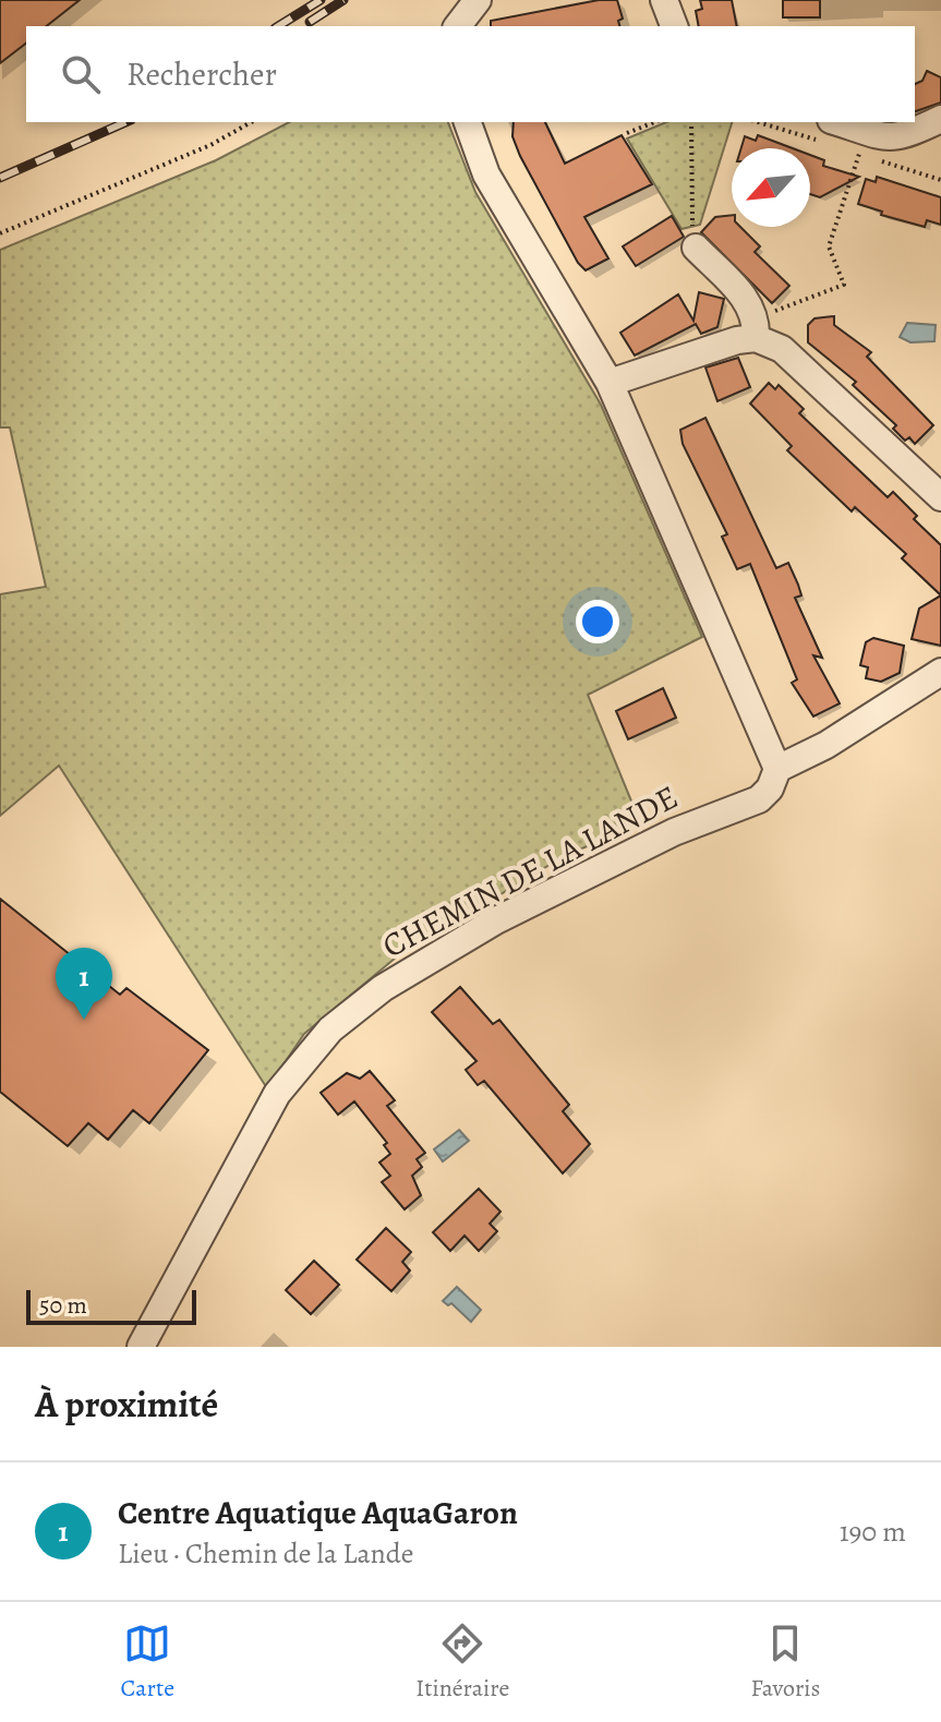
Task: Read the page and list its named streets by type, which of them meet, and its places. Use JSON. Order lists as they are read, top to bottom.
{
  "streets": {
    "street": ["CHEMIN DE LA LANDE"]
  },
  "scale_bar": "50 m",
  "north": "bottom left",
  "page": {
    "search": "Rechercher",
    "pins": "1",
    "scale": "50 m",
    "heading": "À proximité",
    "list": [
      {
        "mark": "1",
        "name": "Centre Aquatique AquaGaron",
        "note": "Lieu · Chemin de la Lande",
        "value": "190 m"
      }
    ],
    "nav": ["Carte", "Itinéraire", "Favoris"]
  }
}
